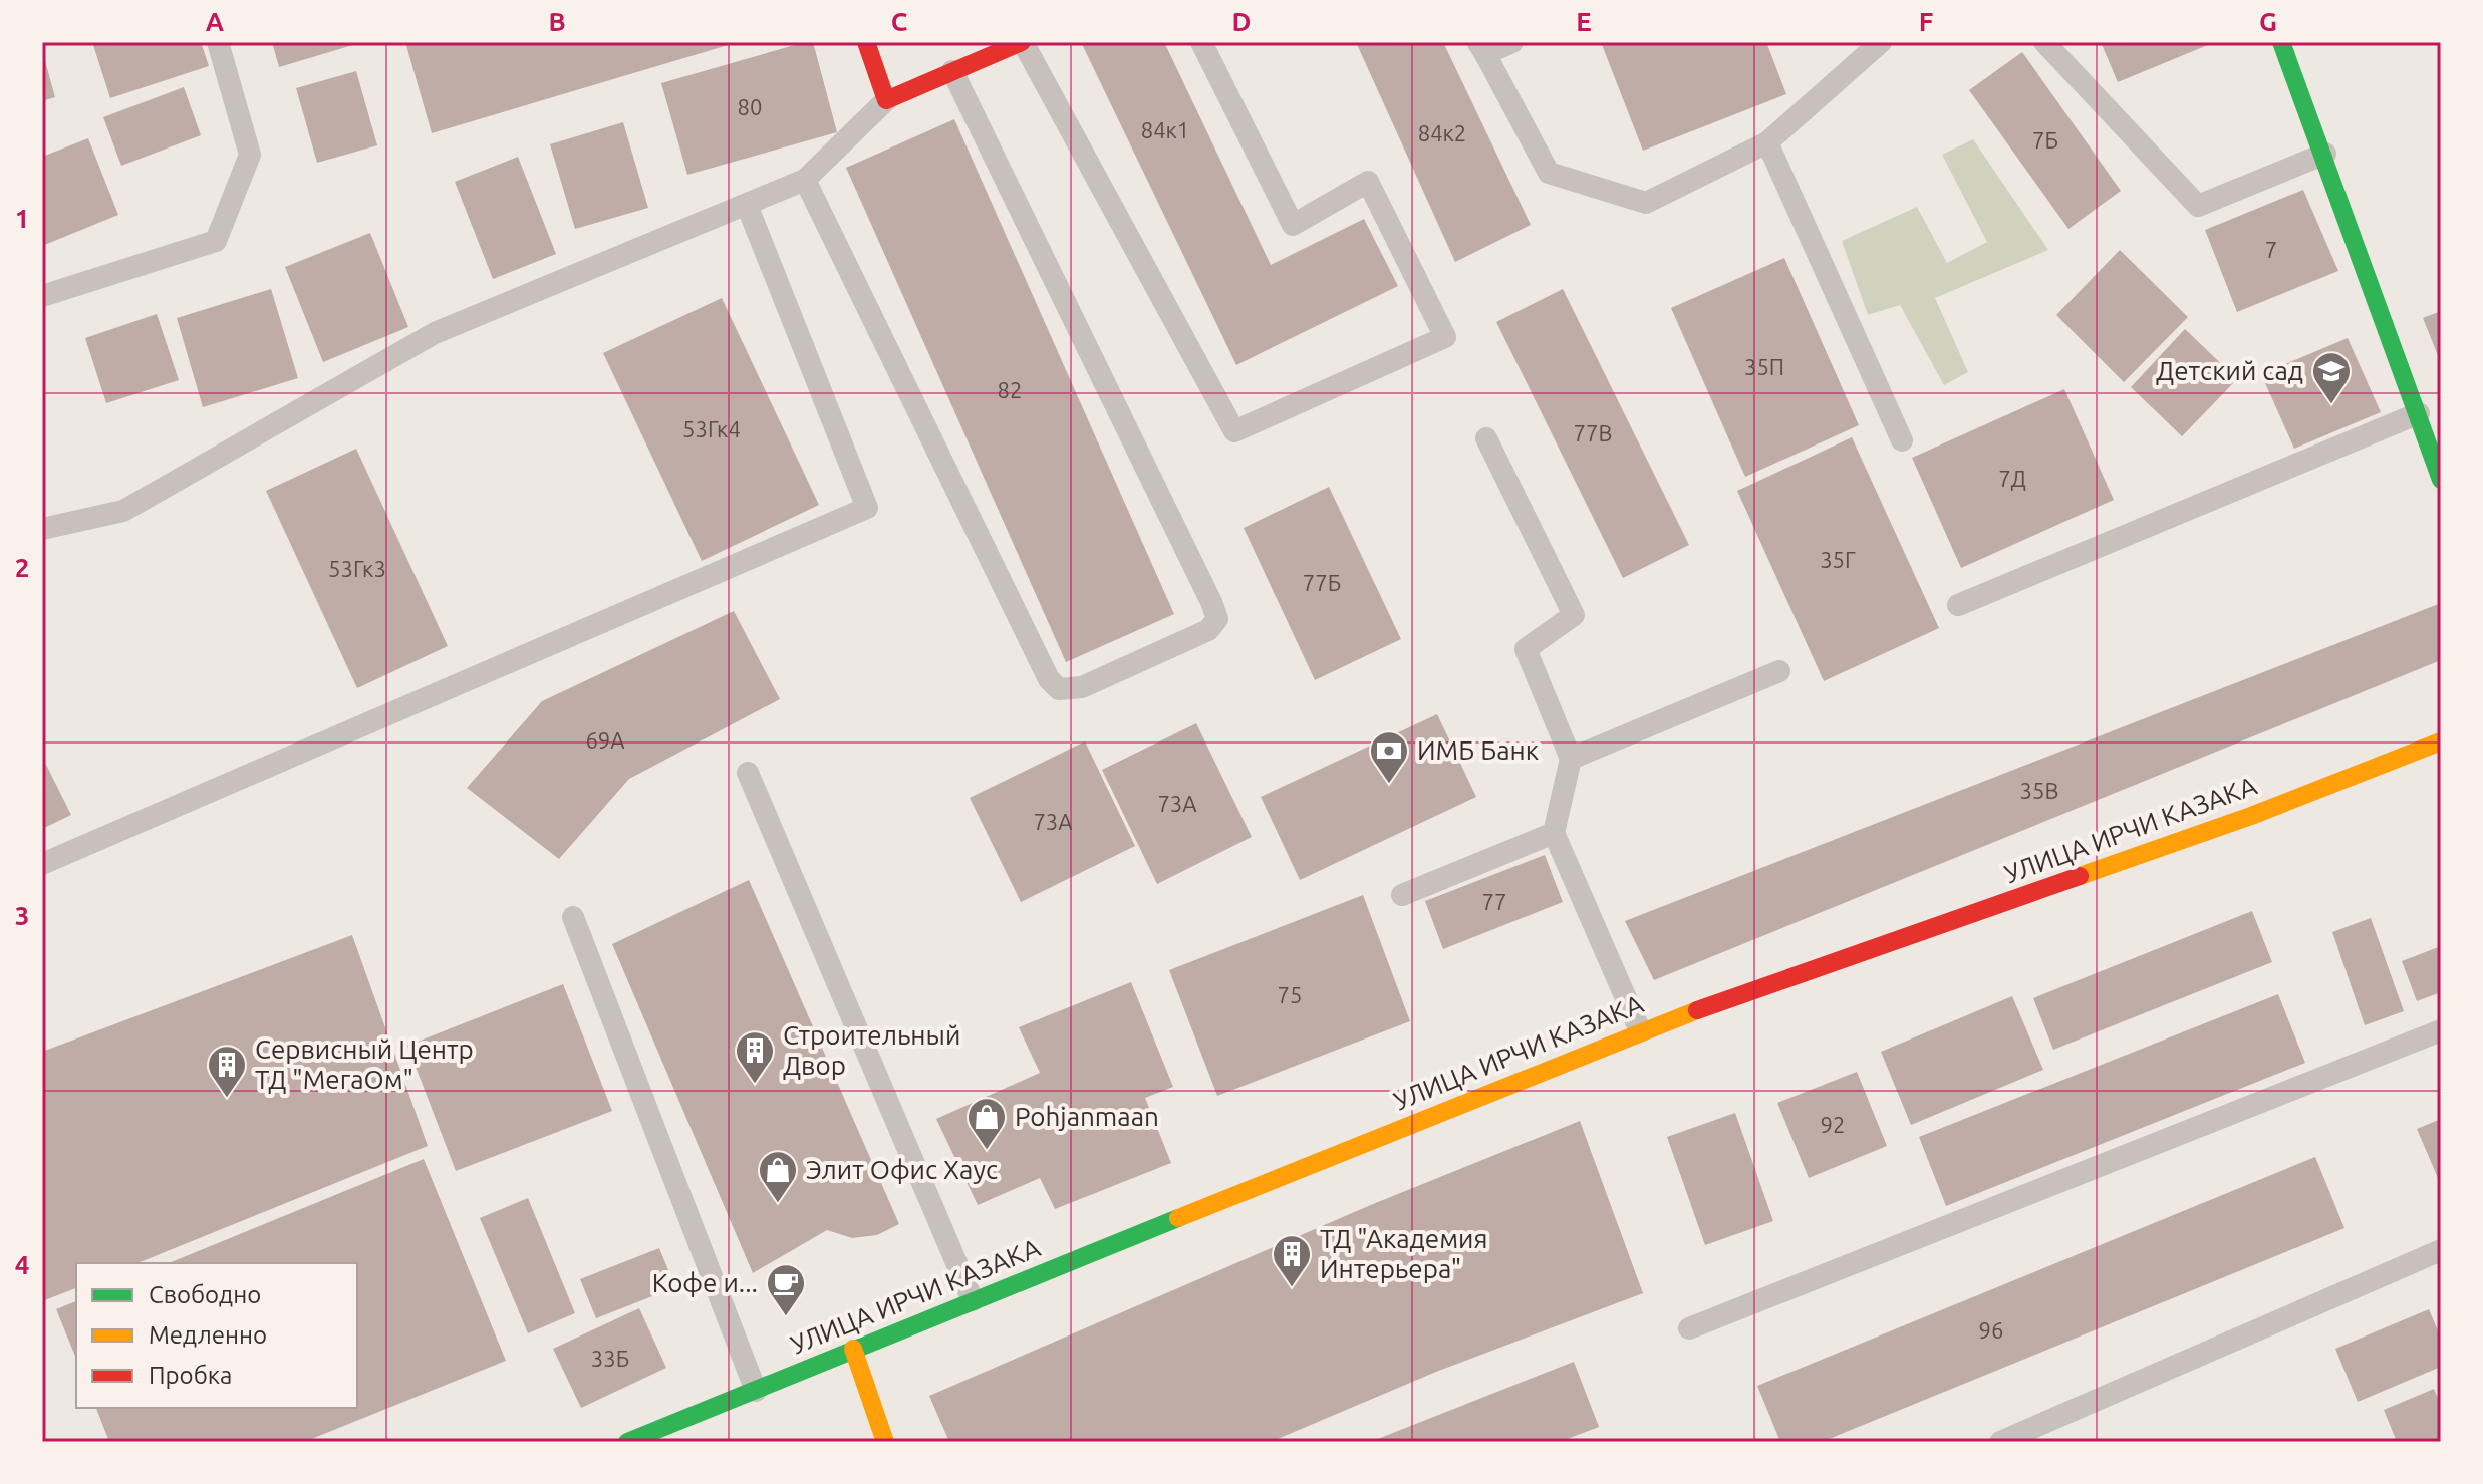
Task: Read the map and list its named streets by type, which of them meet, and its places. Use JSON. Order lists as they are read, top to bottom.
{
  "streets": {
    "main road": ["УЛИЦА ИРЧИ КАЗАКА"]
  },
  "places": {
    "school or university": ["Детский сад"],
    "bank": ["ИМБ Банк"],
    "building": ["Строительный Двор", "Сервисный Центр ТД \"МегаОм\"", "ТД \"Академия Интерьера\""],
    "shop": ["Pohjanmaan", "Элит Офис Хаус"],
    "cafe": ["Кофе и..."]
  },
  "house_numbers": [
    "80",
    "84к1",
    "84к2",
    "7Б",
    "7",
    "35П",
    "82",
    "53Гк4",
    "77В",
    "7Д",
    "35Г",
    "53Гк3",
    "77Б",
    "69А",
    "35В",
    "73А",
    "73А",
    "77",
    "75",
    "92",
    "96",
    "33Б"
  ],
  "legend": ["Свободно", "Медленно", "Пробка"],
  "grid": {
    "columns": [
      "A",
      "B",
      "C",
      "D",
      "E",
      "F",
      "G"
    ],
    "rows": [
      "1",
      "2",
      "3",
      "4"
    ]
  }
}
